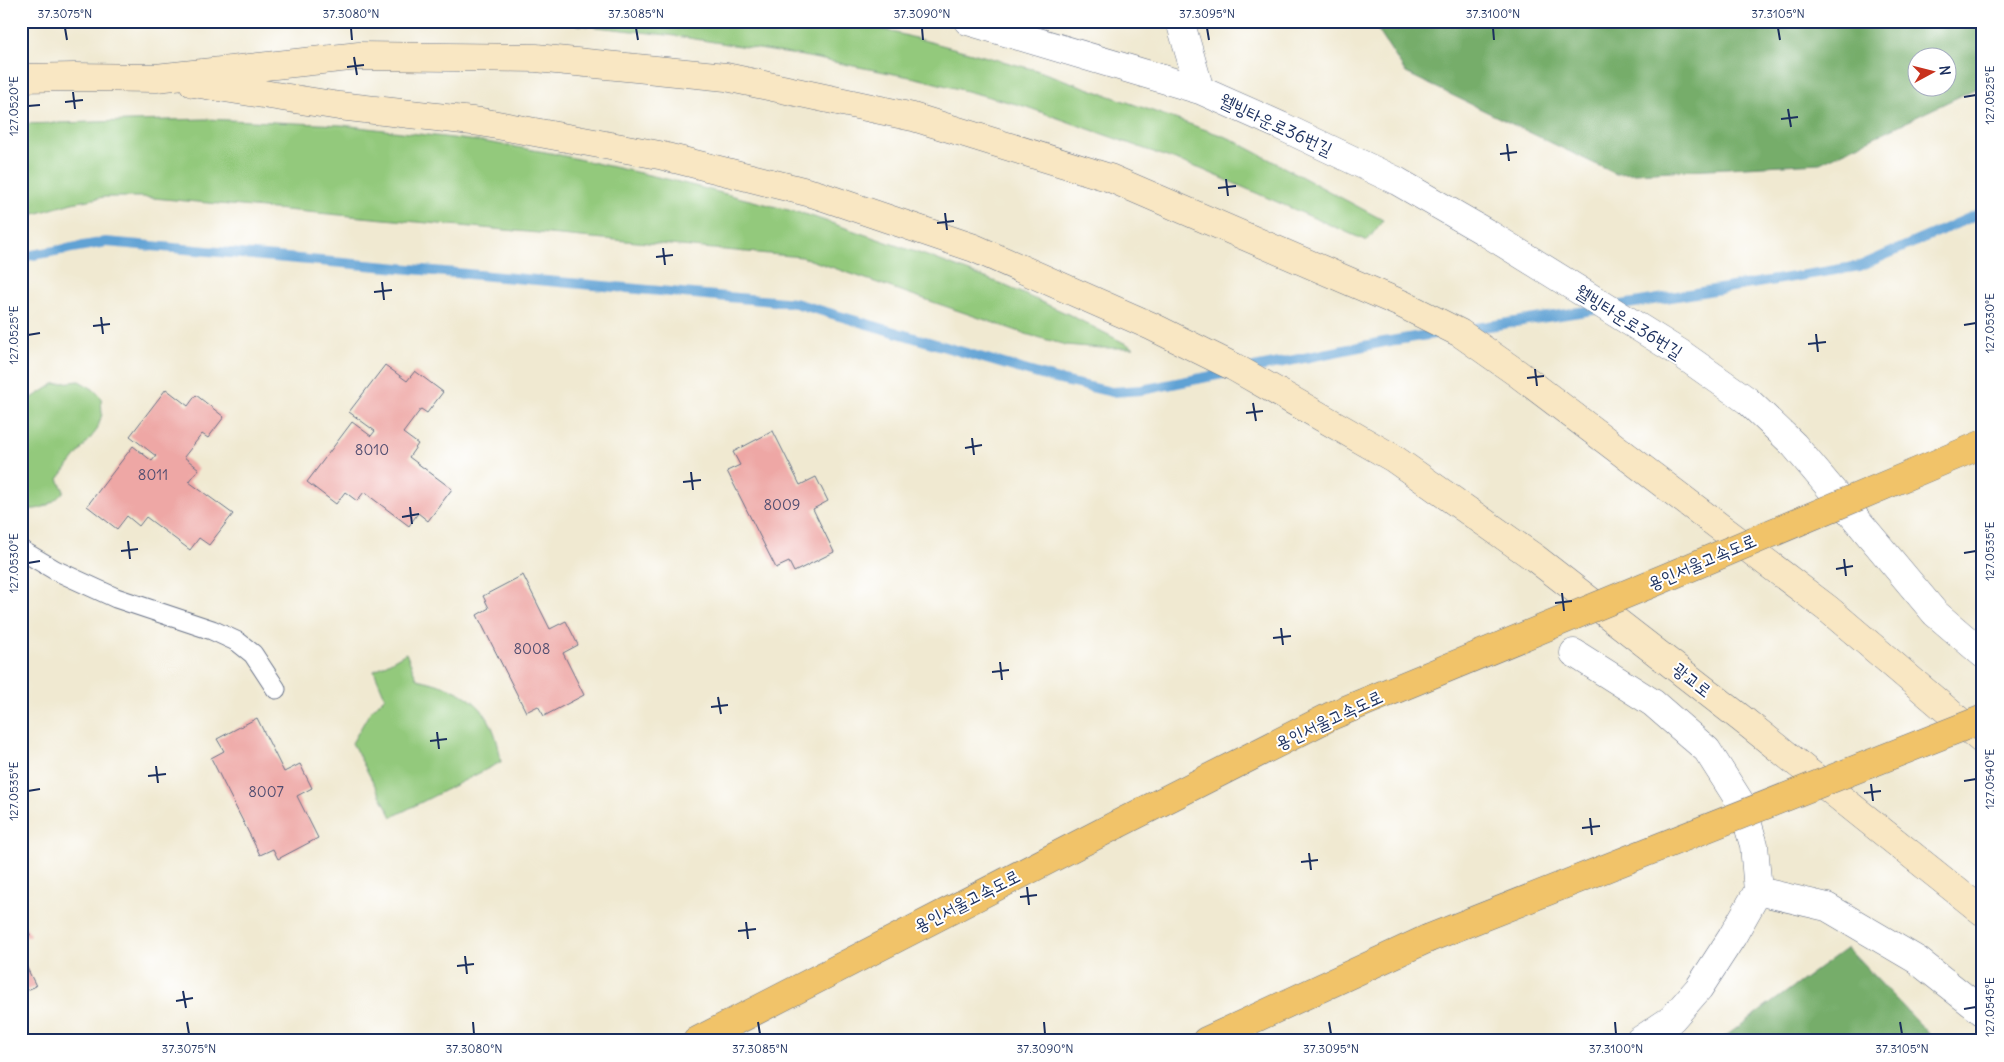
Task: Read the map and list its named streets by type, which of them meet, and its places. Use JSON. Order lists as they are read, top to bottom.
{
  "streets": {
    "highway": ["용인서울고속도로"],
    "main road": ["광교로"],
    "street": ["웰빙타운로36번길"]
  },
  "house_numbers": [
    "8010",
    "8011",
    "8009",
    "8008",
    "8007"
  ],
  "north": "right",
  "coordinates": [
    "37.3075°N",
    "37.3080°N",
    "37.3085°N",
    "37.3090°N",
    "37.3095°N",
    "37.3100°N",
    "37.3105°N",
    "127.0525°E",
    "127.0520°E",
    "127.0530°E",
    "127.0535°E",
    "127.0540°E",
    "127.0545°E"
  ]
}
